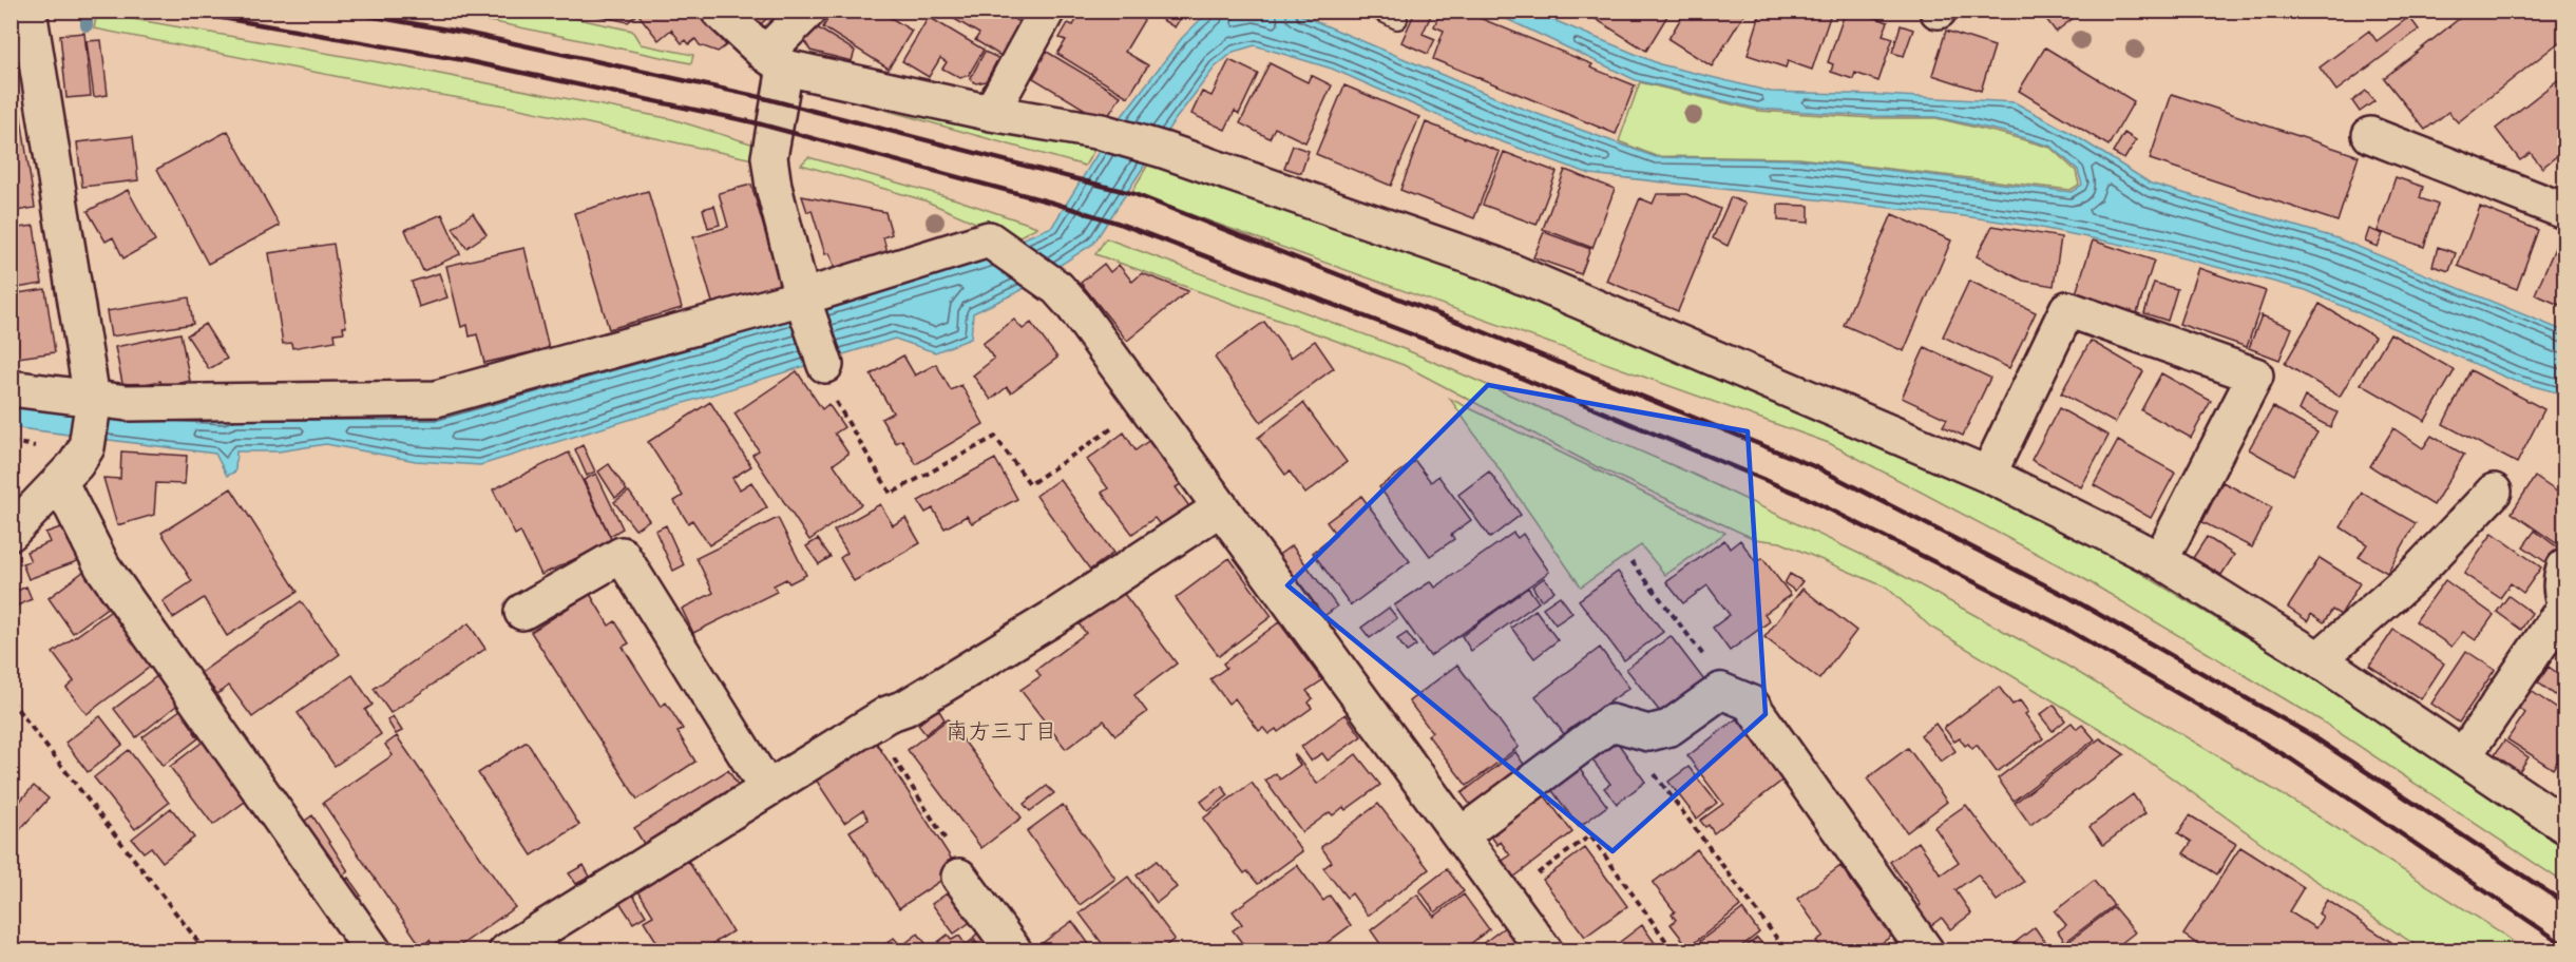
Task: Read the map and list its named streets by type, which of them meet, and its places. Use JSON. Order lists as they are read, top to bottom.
{
  "districts": ["南方三丁目"]
}
